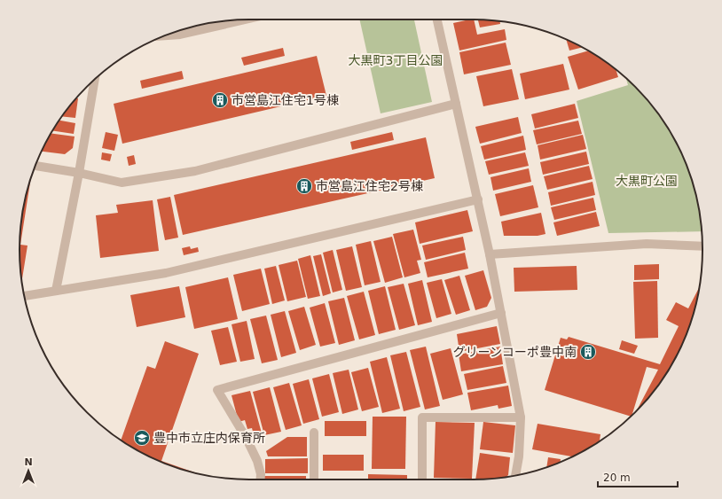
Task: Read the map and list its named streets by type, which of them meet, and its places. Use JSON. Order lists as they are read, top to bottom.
{
  "parks": ["大黒町3丁目公園", "大黒町公園"],
  "places": {
    "building": ["市営島江住宅1号棟", "市営島江住宅2号棟", "グリーンコーポ豊中南"],
    "school or university": ["豊中市立庄内保育所"]
  },
  "scale_bar": "20 m",
  "north": "top"
}
